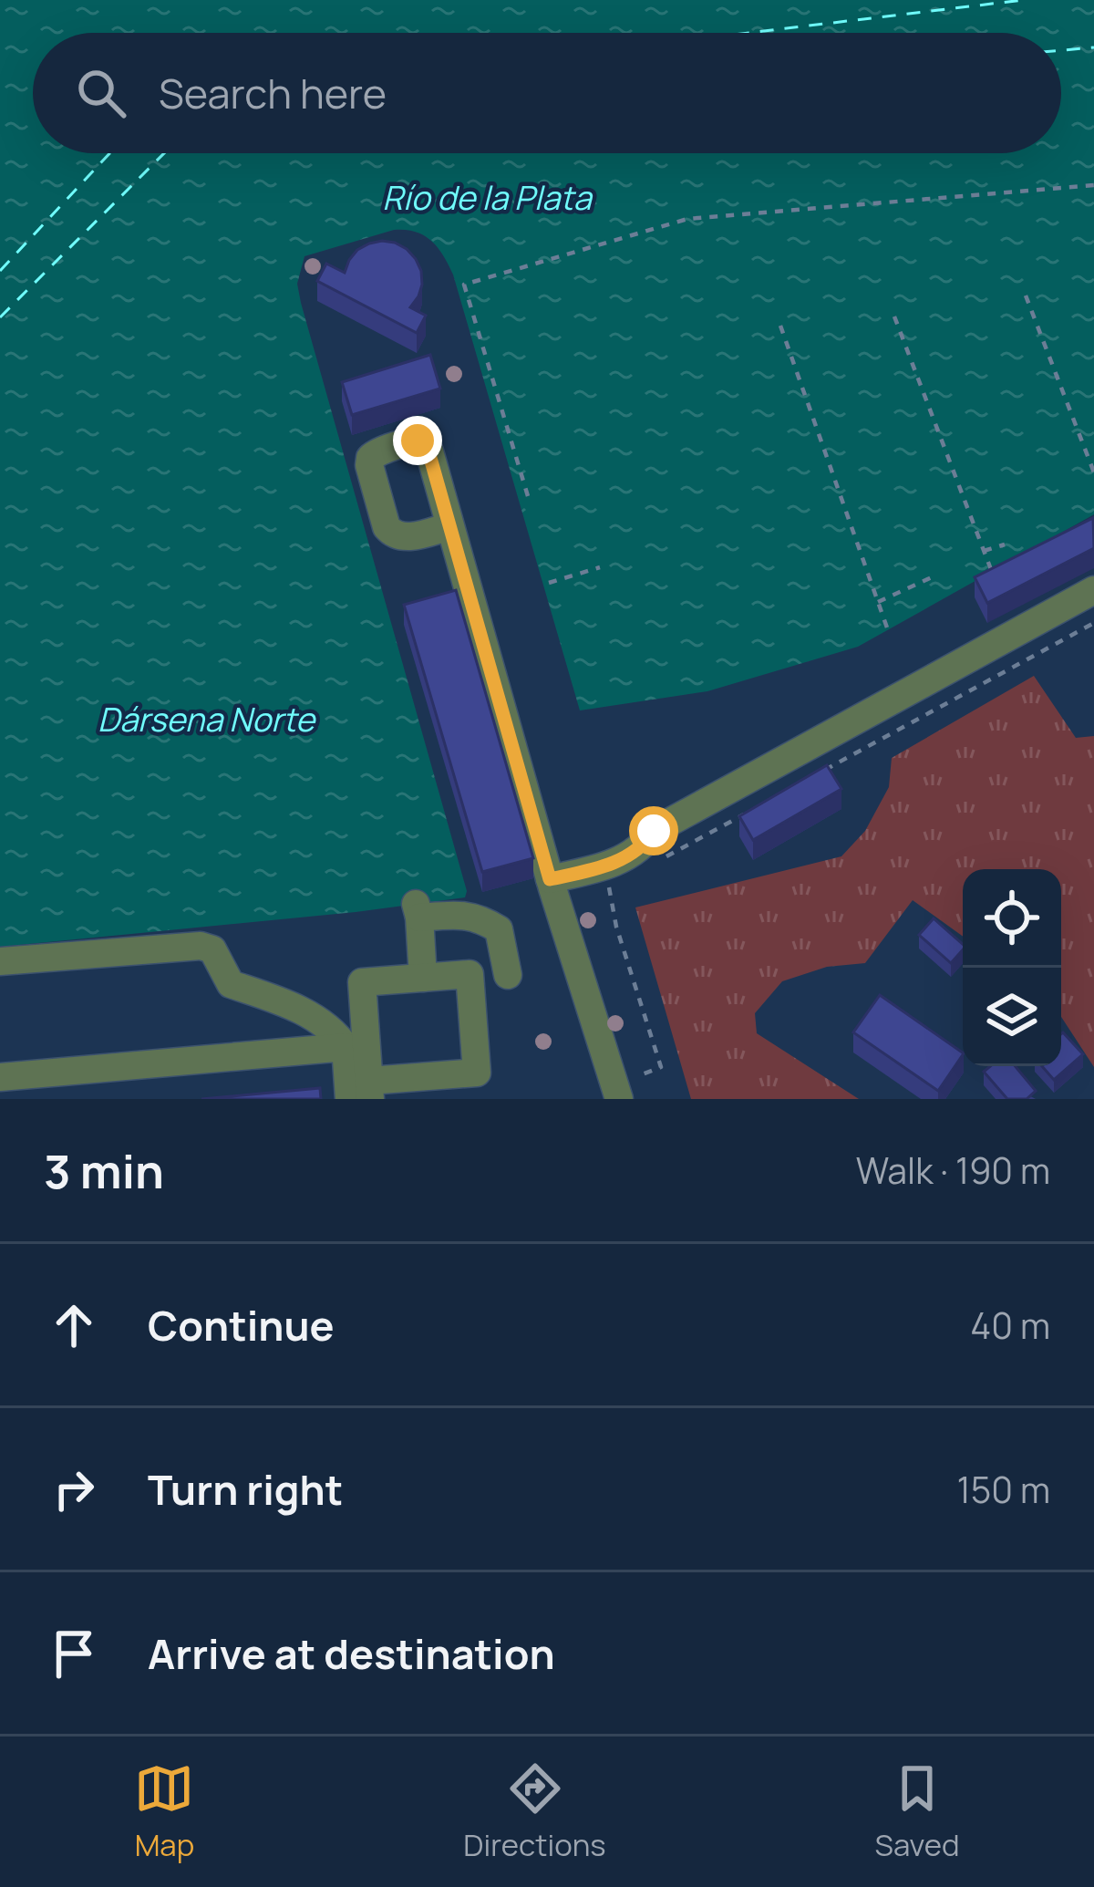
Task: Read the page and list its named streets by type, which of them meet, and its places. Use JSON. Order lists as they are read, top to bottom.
{
  "water": ["Río de la Plata", "Dársena Norte"],
  "page": {
    "search": "Search here",
    "heading": ["3 min", "Walk · 190 m"],
    "list": [
      ["Continue", "40 m"],
      ["Turn right", "150 m"],
      "Arrive at destination"
    ],
    "nav": ["Map", "Directions", "Saved"]
  }
}
